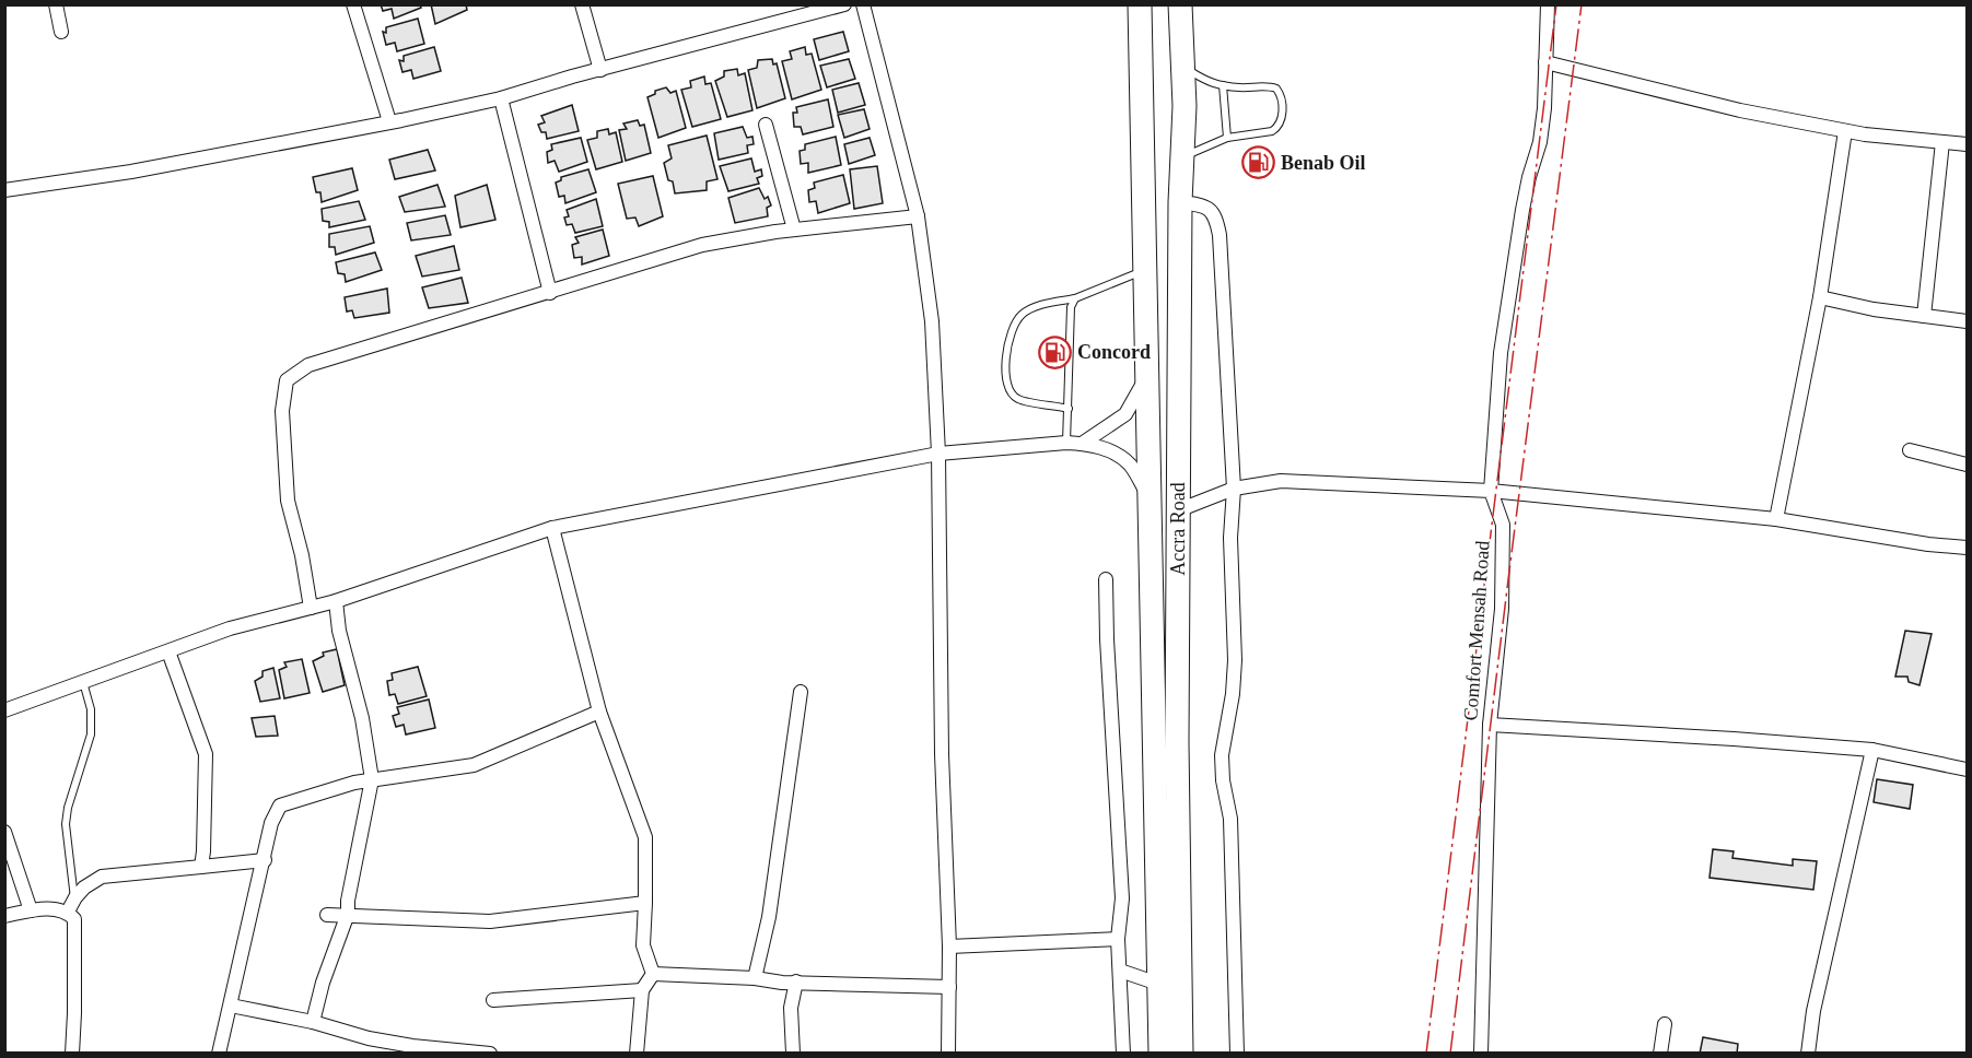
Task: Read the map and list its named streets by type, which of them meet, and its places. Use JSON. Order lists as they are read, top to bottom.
{
  "streets": {
    "highway": ["Accra Road"],
    "street": ["Comfort Mensah Road"]
  },
  "places": {
    "fuel station": ["Benab Oil", "Concord"]
  }
}
